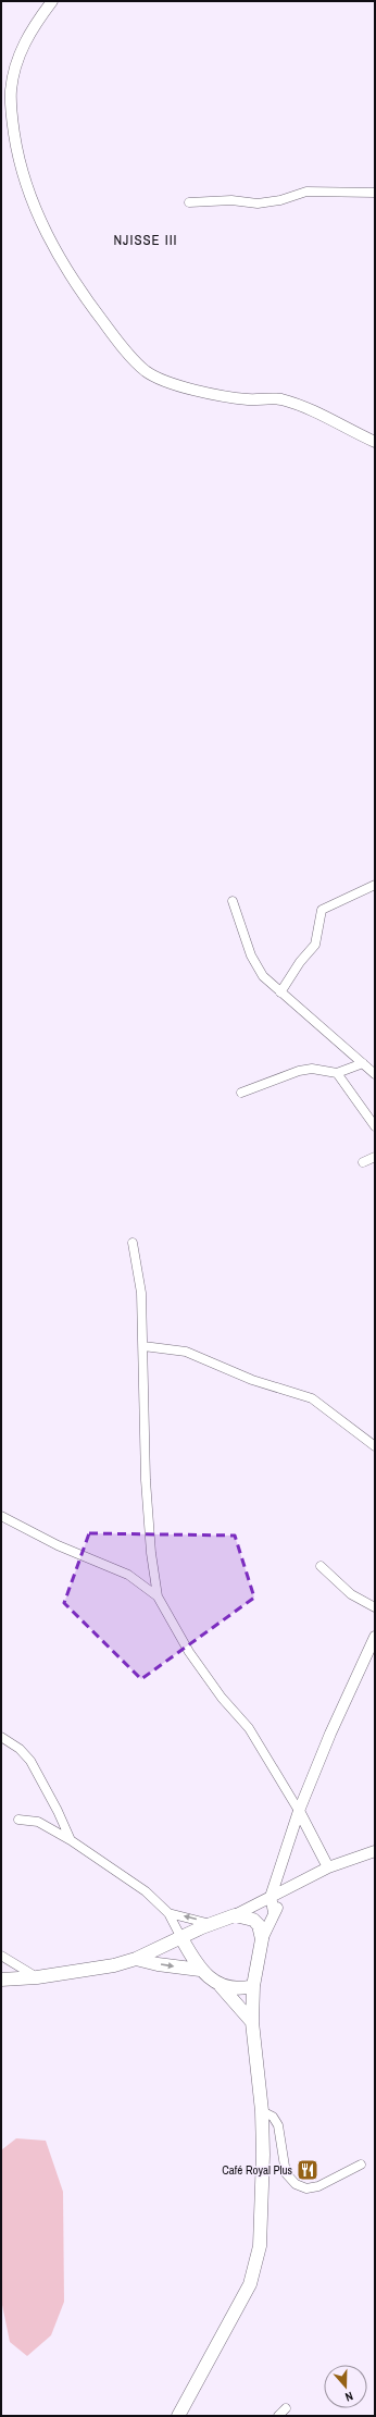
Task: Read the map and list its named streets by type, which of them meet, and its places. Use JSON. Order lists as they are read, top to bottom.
{
  "districts": ["NJISSE III"],
  "places": {
    "restaurant": ["Café Royal Plus"]
  },
  "north": "bottom"
}
